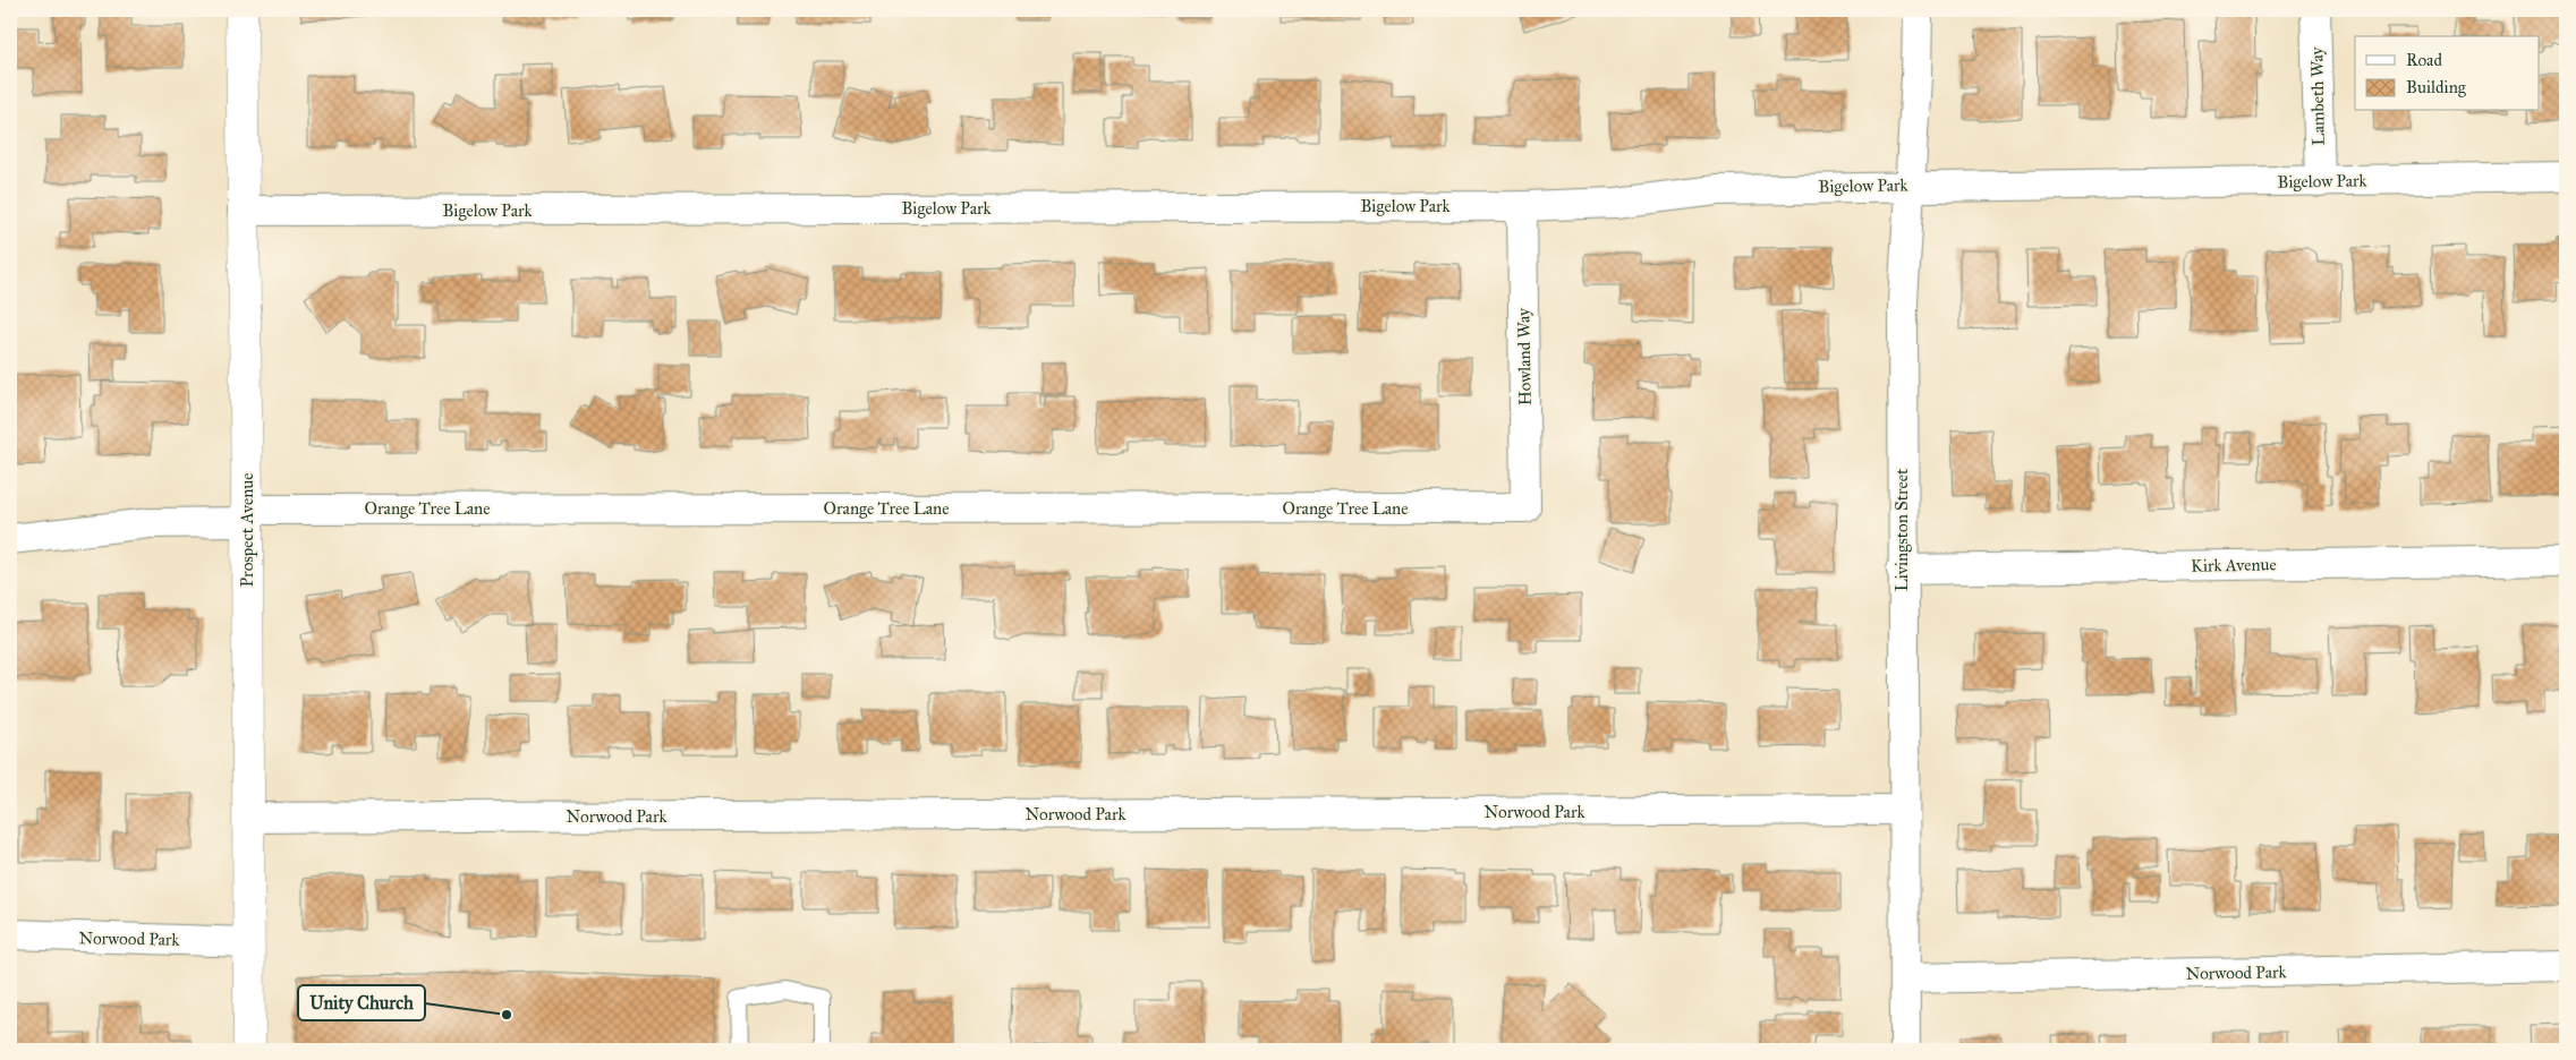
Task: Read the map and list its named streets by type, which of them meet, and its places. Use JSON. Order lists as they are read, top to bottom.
{
  "streets": {
    "main road": ["Prospect Avenue"],
    "street": [
      "Lambeth Way",
      "Bigelow Park",
      "Howland Way",
      "Orange Tree Lane",
      "Livingston Street",
      "Kirk Avenue",
      "Norwood Park"
    ]
  },
  "crossings": [
    ["Lambeth Way", "Bigelow Park"],
    ["Bigelow Park", "Howland Way"],
    ["Bigelow Park", "Prospect Avenue"],
    ["Bigelow Park", "Livingston Street"],
    ["Howland Way", "Orange Tree Lane"],
    ["Orange Tree Lane", "Prospect Avenue"],
    ["Prospect Avenue", "Norwood Park"],
    ["Livingston Street", "Kirk Avenue"],
    ["Livingston Street", "Norwood Park"]
  ],
  "places": ["Unity Church"],
  "legend": ["Road", "Building"]
}
